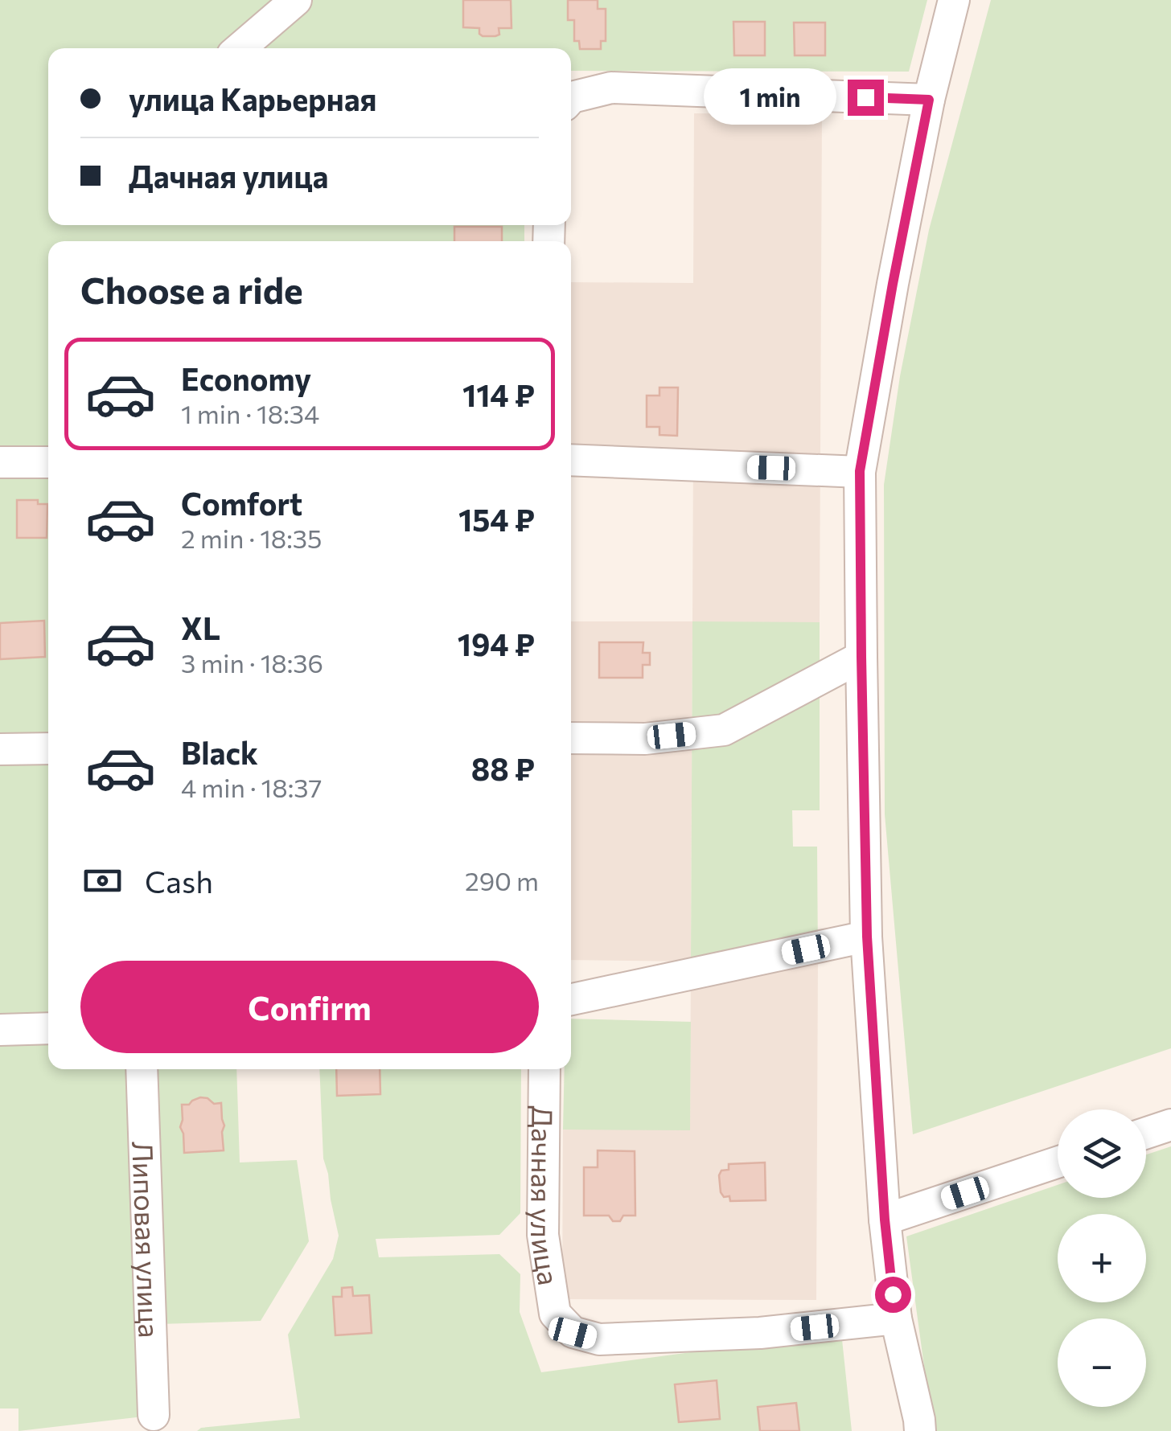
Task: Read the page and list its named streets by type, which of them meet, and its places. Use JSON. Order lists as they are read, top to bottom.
{
  "streets": {
    "street": ["Дачная улица", "Липовая улица"]
  },
  "page": {
    "banner": ["улица Карьерная", "Дачная улица"],
    "bubble": "1 min",
    "heading": "Choose a ride",
    "list": [
      {
        "name": "Economy",
        "note": "1 min · 18:34",
        "value": "114 ₽"
      },
      {
        "name": "Comfort",
        "note": "2 min · 18:35",
        "value": "154 ₽"
      },
      {
        "name": "XL",
        "note": "3 min · 18:36",
        "value": "194 ₽"
      },
      {
        "name": "Black",
        "note": "4 min · 18:37",
        "value": "88 ₽"
      }
    ],
    "pay": ["Cash", "290 m"],
    "buttons": "Confirm",
    "map_buttons": ["+", "−"]
  }
}
